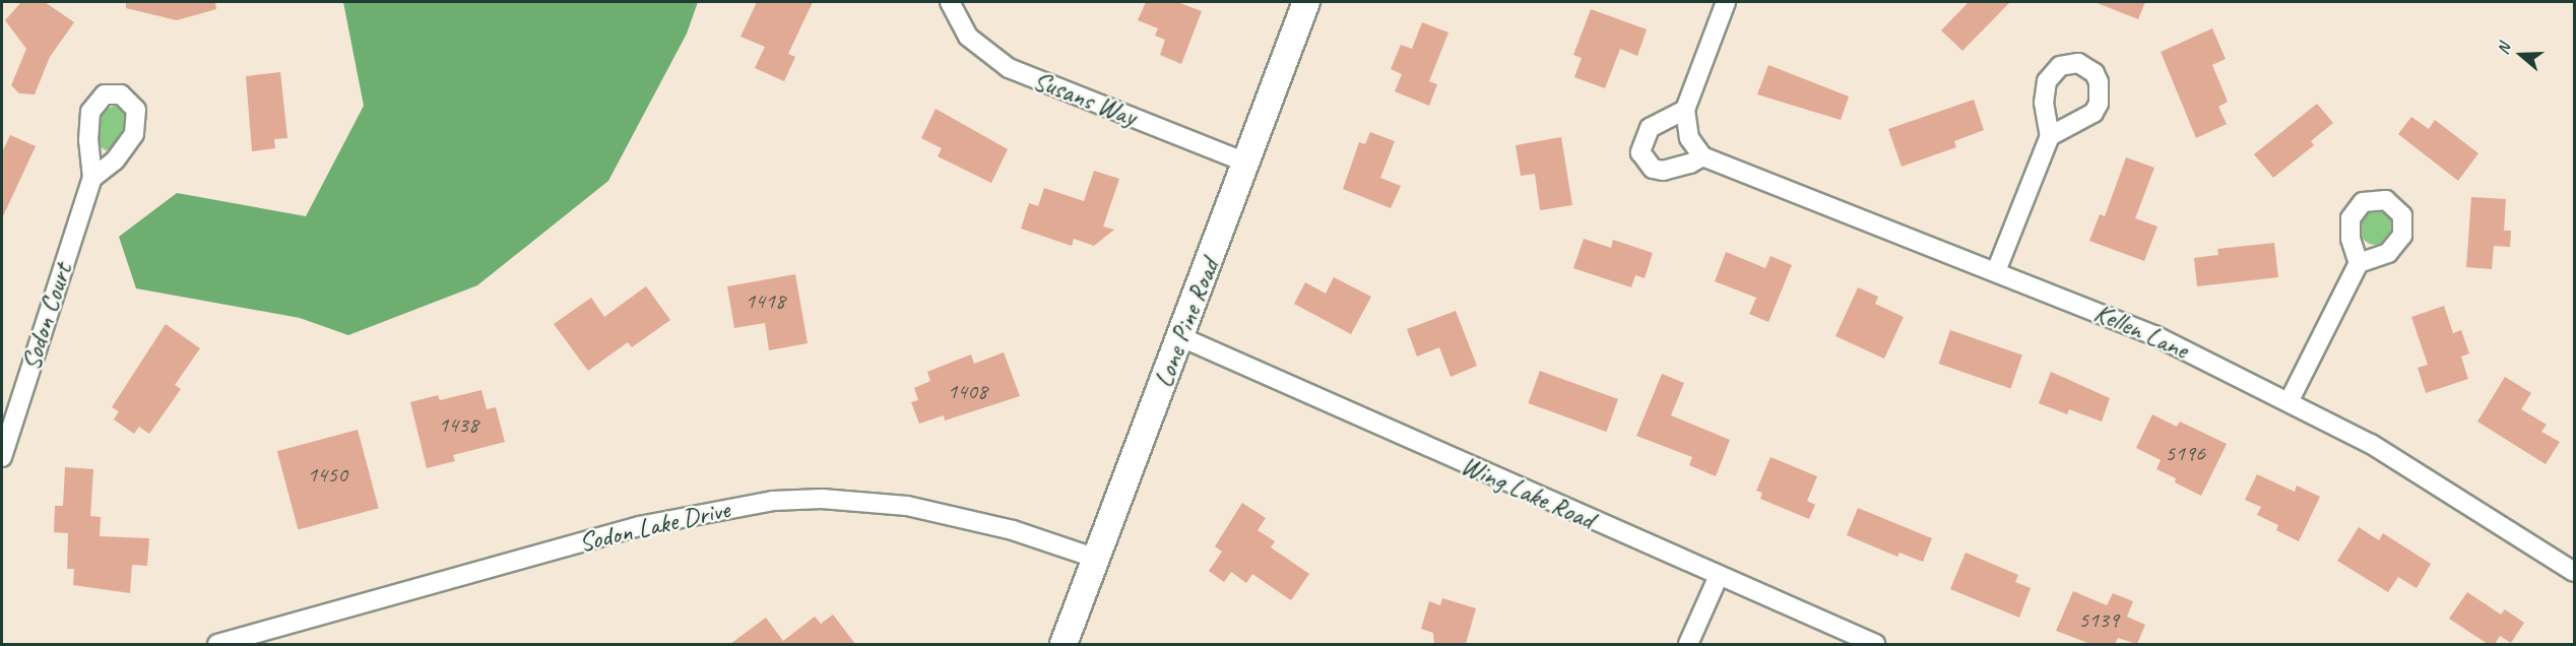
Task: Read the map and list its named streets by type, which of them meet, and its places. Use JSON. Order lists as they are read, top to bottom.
{
  "streets": {
    "street": [
      "Susans Way",
      "Sodon Court",
      "Lone Pine Road",
      "Kellen Lane",
      "Wing Lake Road",
      "Sodon Lake Drive"
    ]
  },
  "crossings": [
    ["Susans Way", "Lone Pine Road"],
    ["Lone Pine Road", "Wing Lake Road"],
    ["Lone Pine Road", "Sodon Lake Drive"]
  ],
  "house_numbers": [
    "1418",
    "1408",
    "1438",
    "5196",
    "1450",
    "5139"
  ],
  "north": "left"
}
